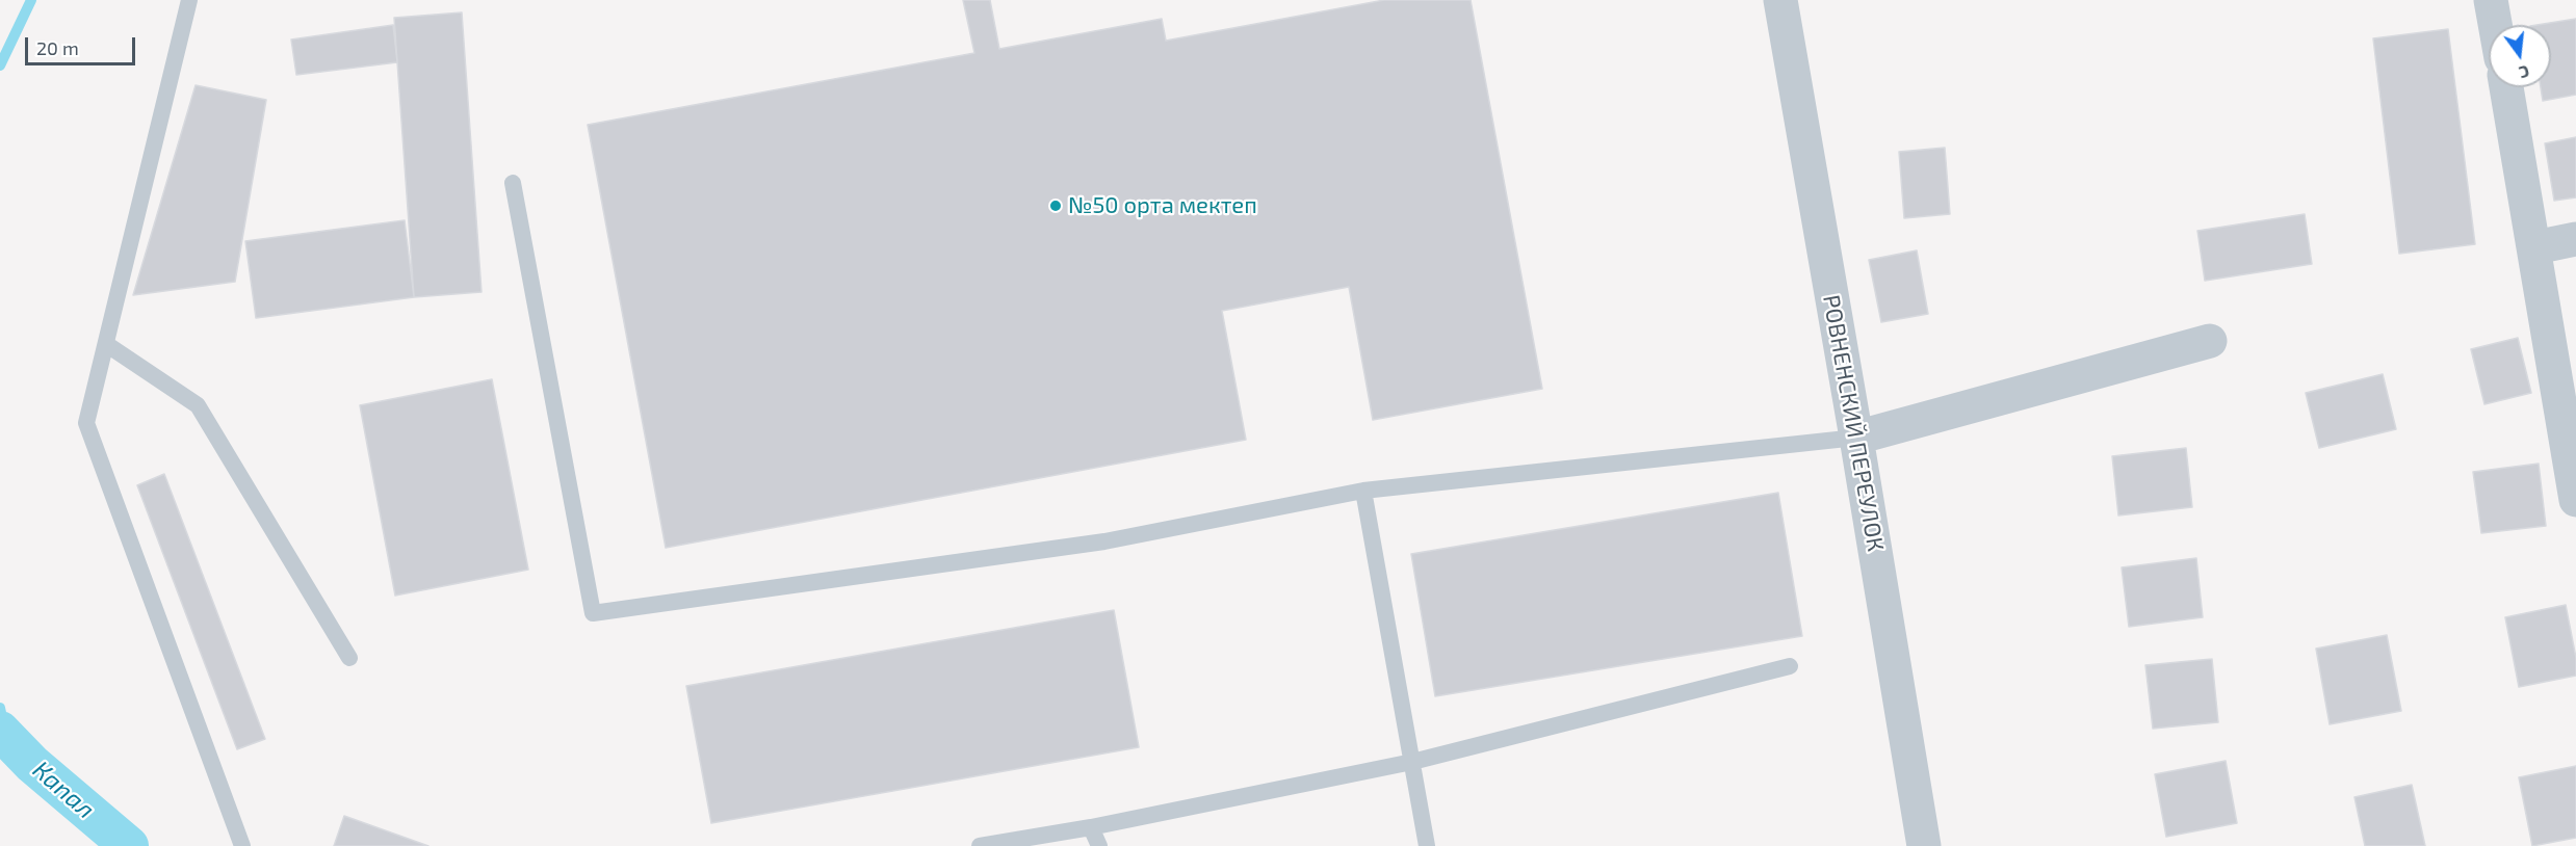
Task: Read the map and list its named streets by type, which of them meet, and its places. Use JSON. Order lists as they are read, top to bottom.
{
  "streets": {
    "street": ["РОВНЕНСКИЙ ПЕРЕУЛОК"]
  },
  "water": ["Капал"],
  "places": ["№50 орта мектеп"],
  "scale_bar": "20 m",
  "north": "bottom"
}
